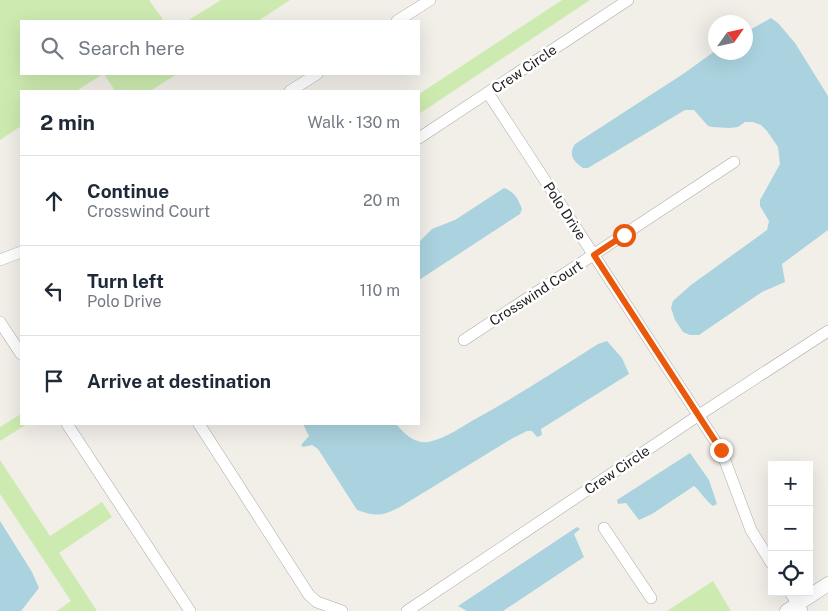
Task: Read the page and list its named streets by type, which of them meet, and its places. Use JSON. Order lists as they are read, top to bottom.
{
  "streets": {
    "street": ["Crew Circle", "Polo Drive", "Crosswind Court"]
  },
  "crossings": [
    ["Crew Circle", "Polo Drive"],
    ["Polo Drive", "Crosswind Court"]
  ],
  "north": "top right",
  "page": {
    "search": "Search here",
    "heading": ["2 min", "Walk · 130 m"],
    "list": [
      ["Continue", "Crosswind Court", "20 m"],
      ["Turn left", "Polo Drive", "110 m"],
      "Arrive at destination"
    ],
    "map_buttons": ["+", "−"]
  }
}
